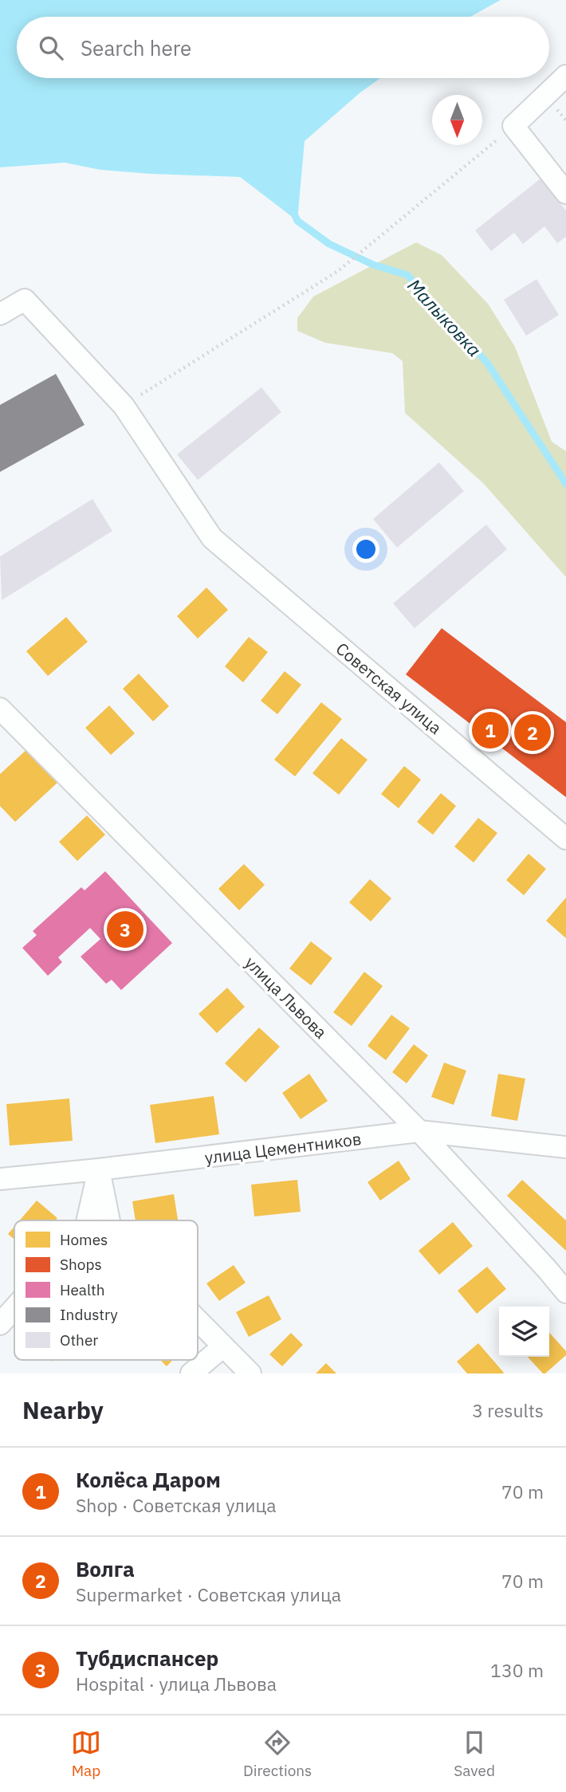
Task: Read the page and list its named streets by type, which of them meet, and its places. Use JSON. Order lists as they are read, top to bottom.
{
  "streets": {
    "street": ["Советская улица", "улица Львова", "улица Цементников"]
  },
  "crossings": [
    ["улица Львова", "улица Цементников"]
  ],
  "water": ["Малыковка"],
  "legend": [
    "Homes",
    "Shops",
    "Health",
    "Industry",
    "Other"
  ],
  "north": "bottom",
  "page": {
    "search": "Search here",
    "pins": ["1", "2", "3"],
    "heading": ["Nearby", "3 results"],
    "list": [
      {
        "mark": "1",
        "name": "Колёса Даром",
        "note": "Shop · Советская улица",
        "value": "70 m"
      },
      {
        "mark": "2",
        "name": "Волга",
        "note": "Supermarket · Советская улица",
        "value": "70 m"
      },
      {
        "mark": "3",
        "name": "Тубдиспансер",
        "note": "Hospital · улица Львова",
        "value": "130 m"
      }
    ],
    "nav": ["Map", "Directions", "Saved"]
  }
}
